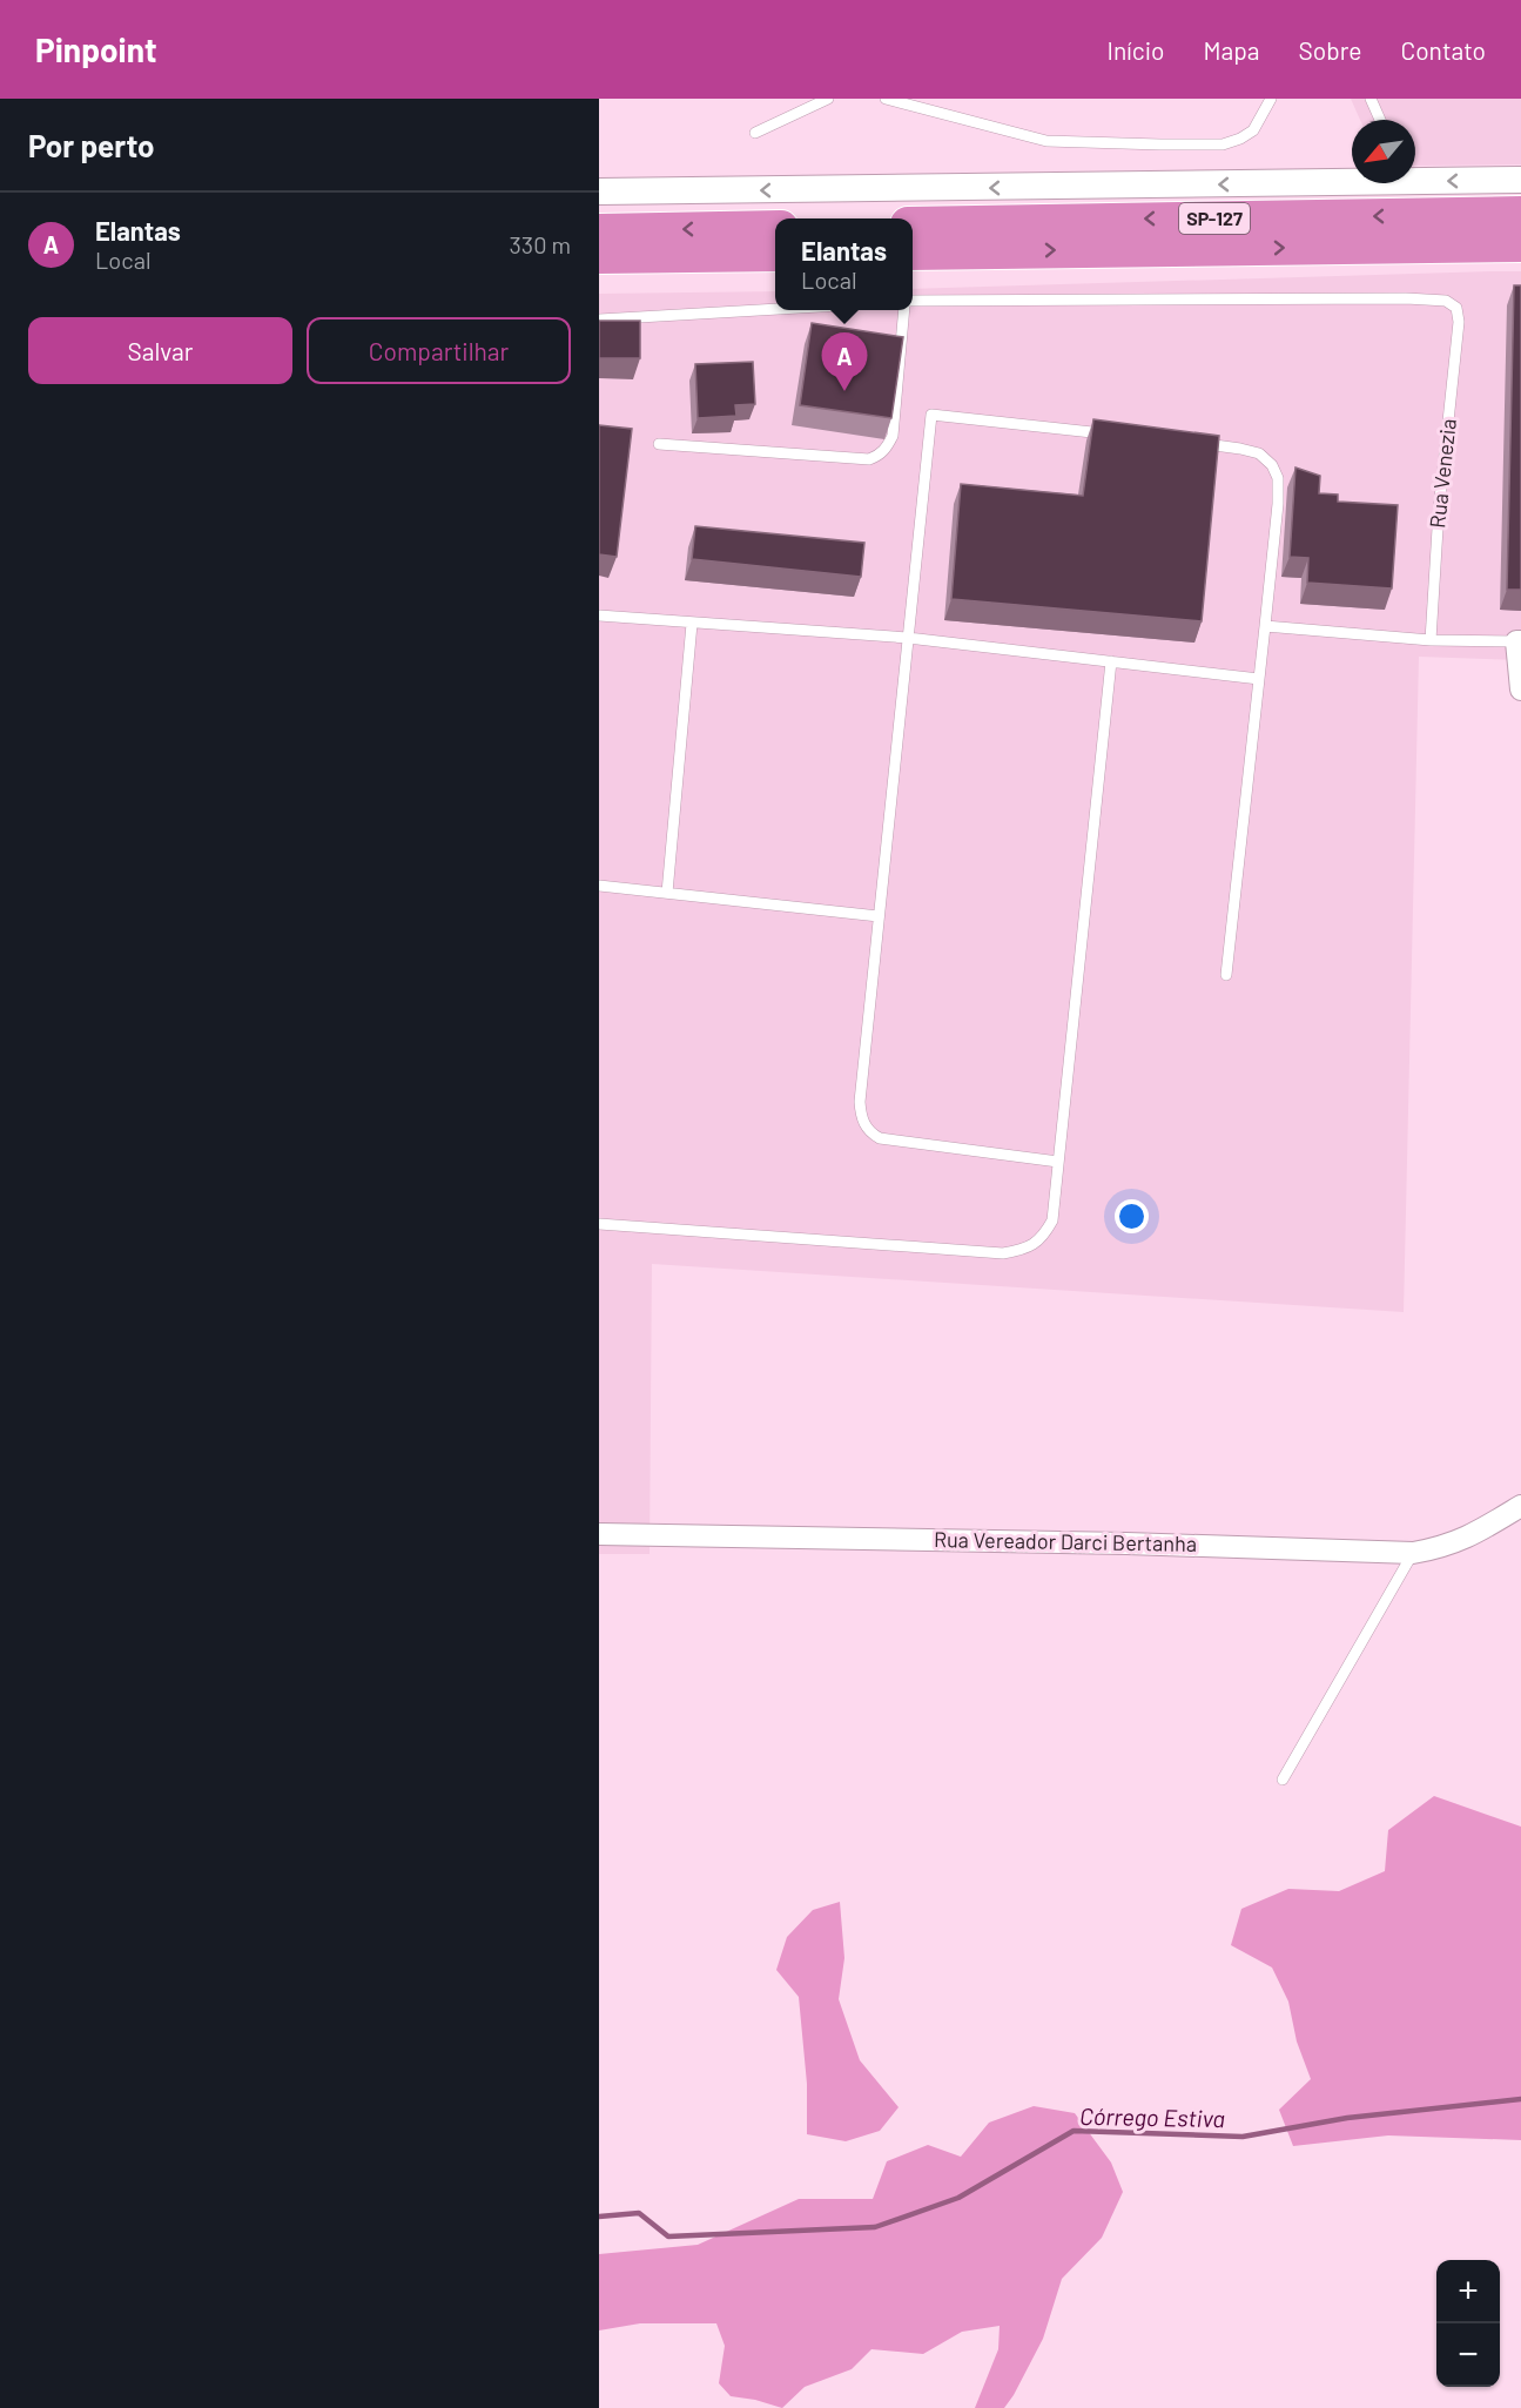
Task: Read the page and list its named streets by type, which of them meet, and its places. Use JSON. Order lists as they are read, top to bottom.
{
  "streets": {
    "highway": ["SP-127"],
    "street": ["Rua Vereador Darci Bertanha"],
    "lane": ["Rua Venezia"]
  },
  "water": ["Córrego Estiva"],
  "north": "bottom left",
  "page": {
    "header": "Pinpoint",
    "nav": [
      "Início",
      "Mapa",
      "Sobre",
      "Contato"
    ],
    "heading": "Por perto",
    "list": [
      {
        "mark": "A",
        "name": "Elantas",
        "note": "Local",
        "value": "330 m"
      }
    ],
    "popup": ["Elantas", "Local"],
    "buttons": ["Salvar", "Compartilhar"],
    "pins": "A",
    "map_buttons": ["+", "−"]
  }
}
